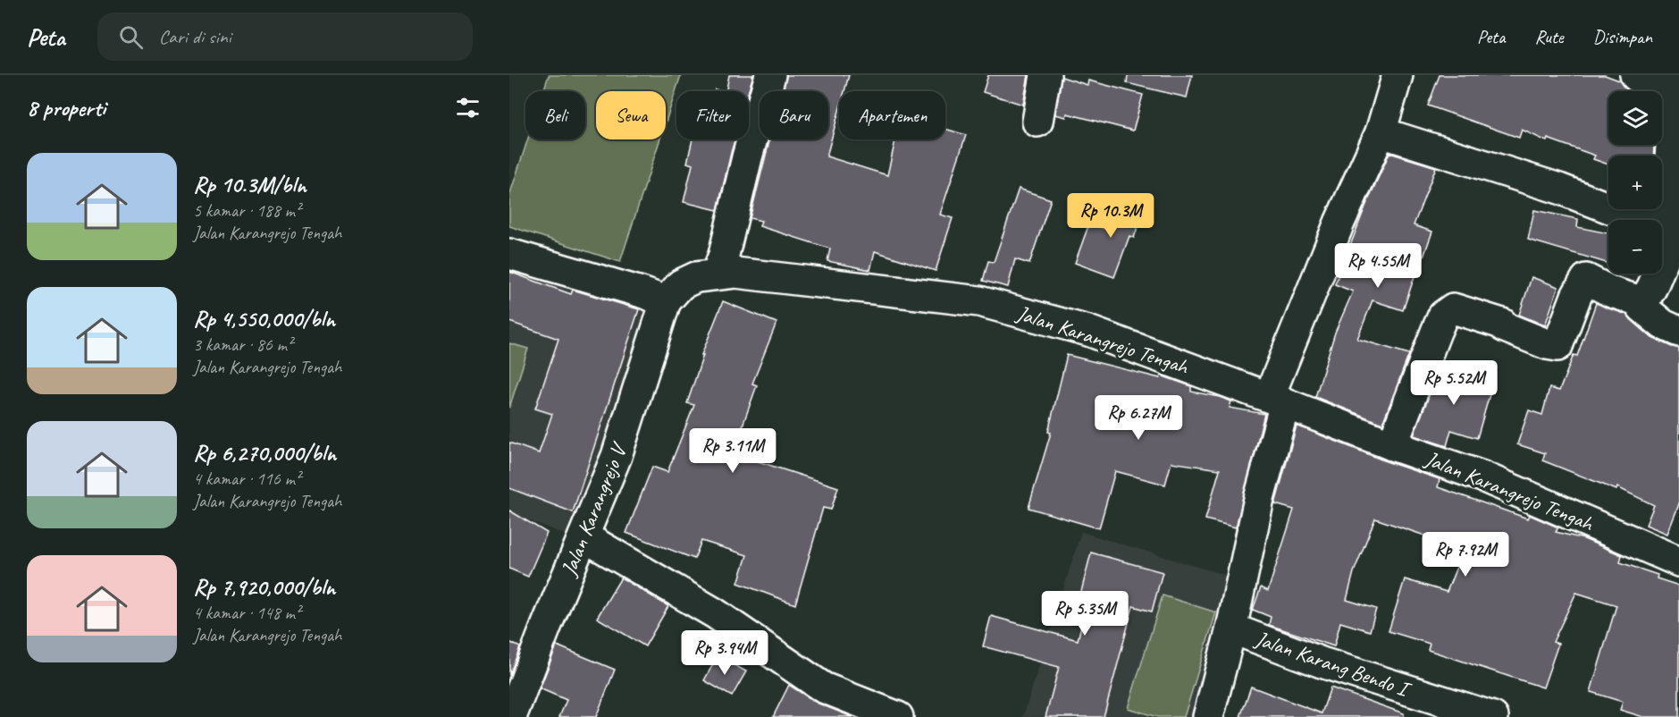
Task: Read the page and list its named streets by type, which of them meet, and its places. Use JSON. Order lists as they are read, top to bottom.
{
  "streets": {
    "street": ["Jalan Karangrejo Tengah", "Jalan Karangrejo V", "Jalan Karang Bendo I"]
  },
  "crossings": [
    ["Jalan Karangrejo Tengah", "Jalan Karangrejo V"]
  ],
  "page": {
    "header": "Peta",
    "search": "Cari di sini",
    "nav": ["Peta", "Rute", "Disimpan"],
    "heading": "8 properti",
    "map_buttons": ["+", "−"],
    "chip": [
      "Beli",
      "Sewa",
      "Filter",
      "Baru",
      "Apartemen"
    ],
    "list": [
      {
        "name": "Rp 10.3M/bln",
        "note": "5 kamar · 188 m² · Jalan Karangrejo Tengah"
      },
      {
        "name": "Rp 4,550,000/bln",
        "note": "3 kamar · 86 m² · Jalan Karangrejo Tengah"
      },
      {
        "name": "Rp 6,270,000/bln",
        "note": "4 kamar · 116 m² · Jalan Karangrejo Tengah"
      },
      {
        "name": "Rp 7,920,000/bln",
        "note": "4 kamar · 148 m² · Jalan Karangrejo Tengah"
      }
    ],
    "price": [
      "Rp 10.3M",
      "Rp 4.55M",
      "Rp 5.52M",
      "Rp 6.27M",
      "Rp 3.11M",
      "Rp 7.92M",
      "Rp 5.35M",
      "Rp 3.94M"
    ]
  }
}
